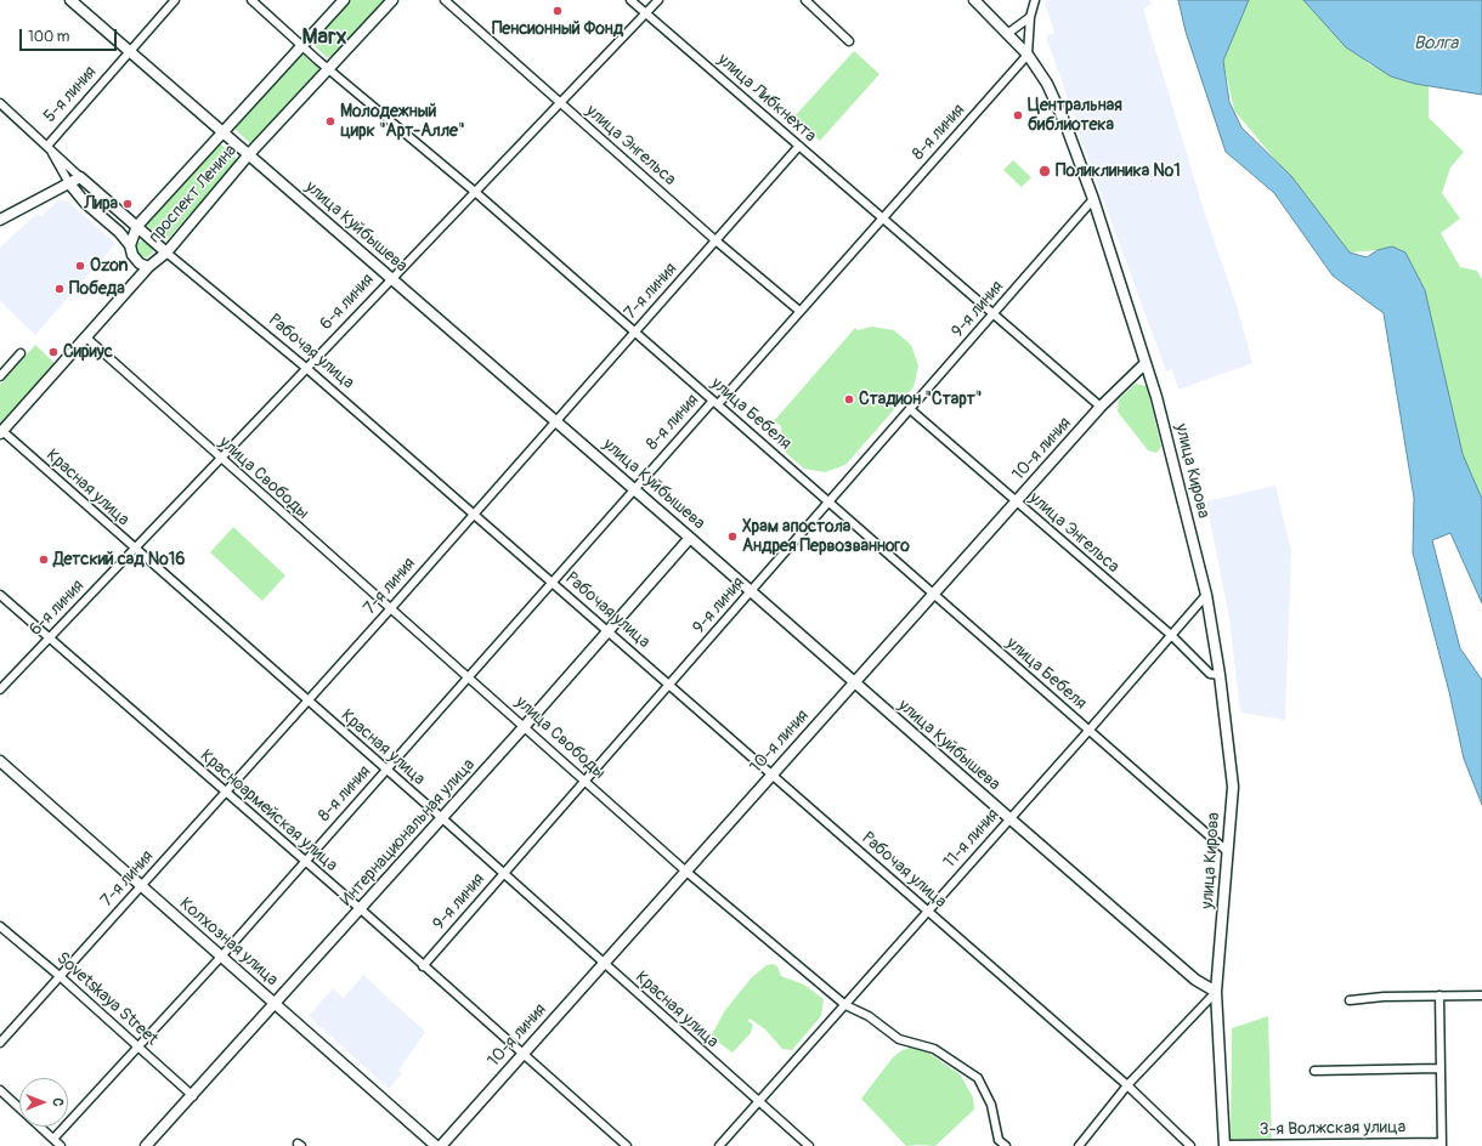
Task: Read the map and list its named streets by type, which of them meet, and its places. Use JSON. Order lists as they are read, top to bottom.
{
  "streets": {
    "street": [
      "5-я линия",
      "улица Либкнехта",
      "8-я линия",
      "улица Энгельса",
      "проспект Ленина",
      "улица Куйбышева",
      "7-я линия",
      "6-я линия",
      "9-я линия",
      "Рабочая улица",
      "улица Бебеля",
      "10-я линия",
      "улица Кирова",
      "улица Свободы",
      "Красная улица",
      "Красноармейская улица",
      "Интернациональная улица",
      "11-я линия",
      "Колхозная улица",
      "Sovetskaya Street",
      "3-я Волжская улица"
    ]
  },
  "crossings": [
    ["5-я линия", "улица Куйбышева"],
    ["5-я линия", "Рабочая улица"],
    ["улица Либкнехта", "8-я линия"],
    ["улица Либкнехта", "7-я линия"],
    ["улица Либкнехта", "6-я линия"],
    ["улица Либкнехта", "9-я линия"],
    ["8-я линия", "улица Энгельса"],
    ["8-я линия", "улица Куйбышева"],
    ["8-я линия", "Рабочая улица"],
    ["8-я линия", "улица Бебеля"],
    ["8-я линия", "улица Кирова"],
    ["8-я линия", "улица Свободы"],
    ["8-я линия", "Красная улица"],
    ["8-я линия", "Красноармейская улица"],
    ["8-я линия", "Колхозная улица"],
    ["8-я линия", "Sovetskaya Street"],
    ["улица Энгельса", "7-я линия"],
    ["улица Энгельса", "6-я линия"],
    ["улица Энгельса", "9-я линия"],
    ["улица Энгельса", "10-я линия"],
    ["улица Энгельса", "улица Кирова"],
    ["улица Энгельса", "11-я линия"],
    ["проспект Ленина", "улица Куйбышева"],
    ["проспект Ленина", "Рабочая улица"],
    ["проспект Ленина", "улица Бебеля"],
    ["проспект Ленина", "улица Свободы"],
    ["проспект Ленина", "Красная улица"],
    ["улица Куйбышева", "7-я линия"],
    ["улица Куйбышева", "6-я линия"],
    ["улица Куйбышева", "9-я линия"],
    ["улица Куйбышева", "10-я линия"],
    ["улица Куйбышева", "улица Кирова"],
    ["улица Куйбышева", "Интернациональная улица"],
    ["улица Куйбышева", "11-я линия"],
    ["7-я линия", "Рабочая улица"],
    ["7-я линия", "улица Бебеля"],
    ["7-я линия", "улица Свободы"],
    ["7-я линия", "Красная улица"],
    ["7-я линия", "Красноармейская улица"],
    ["7-я линия", "Колхозная улица"],
    ["7-я линия", "Sovetskaya Street"],
    ["6-я линия", "Рабочая улица"],
    ["6-я линия", "улица Бебеля"],
    ["6-я линия", "улица Свободы"],
    ["6-я линия", "Красная улица"],
    ["6-я линия", "Красноармейская улица"],
    ["9-я линия", "Рабочая улица"],
    ["9-я линия", "улица Бебеля"],
    ["9-я линия", "улица Кирова"],
    ["9-я линия", "улица Свободы"],
    ["9-я линия", "Красная улица"],
    ["9-я линия", "Красноармейская улица"],
    ["Рабочая улица", "10-я линия"],
    ["Рабочая улица", "Интернациональная улица"],
    ["Рабочая улица", "11-я линия"],
    ["улица Бебеля", "10-я линия"],
    ["улица Бебеля", "улица Кирова"],
    ["улица Бебеля", "11-я линия"],
    ["10-я линия", "улица Кирова"],
    ["10-я линия", "улица Свободы"],
    ["10-я линия", "Красная улица"],
    ["10-я линия", "Красноармейская улица"],
    ["улица Кирова", "11-я линия"],
    ["улица Кирова", "3-я Волжская улица"],
    ["улица Свободы", "Интернациональная улица"],
    ["улица Свободы", "11-я линия"],
    ["Красная улица", "Интернациональная улица"],
    ["Красная улица", "11-я линия"],
    ["Красноармейская улица", "Интернациональная улица"],
    ["Интернациональная улица", "Колхозная улица"],
    ["Интернациональная улица", "Sovetskaya Street"]
  ],
  "districts": ["Marx"],
  "water": ["Волга"],
  "places": [
    "Пенсионный Фонд",
    "Центральная библиотека",
    "Молодежный цирк \"Арт-Алле\"",
    "Поликлиника №1",
    "Лира",
    "Ozon",
    "Победа",
    "Сириус",
    "Стадион \"Старт\"",
    "Храм апостола Андрея Первозванного",
    "Детский сад №16"
  ],
  "scale_bar": "100 m",
  "north": "right"
}
